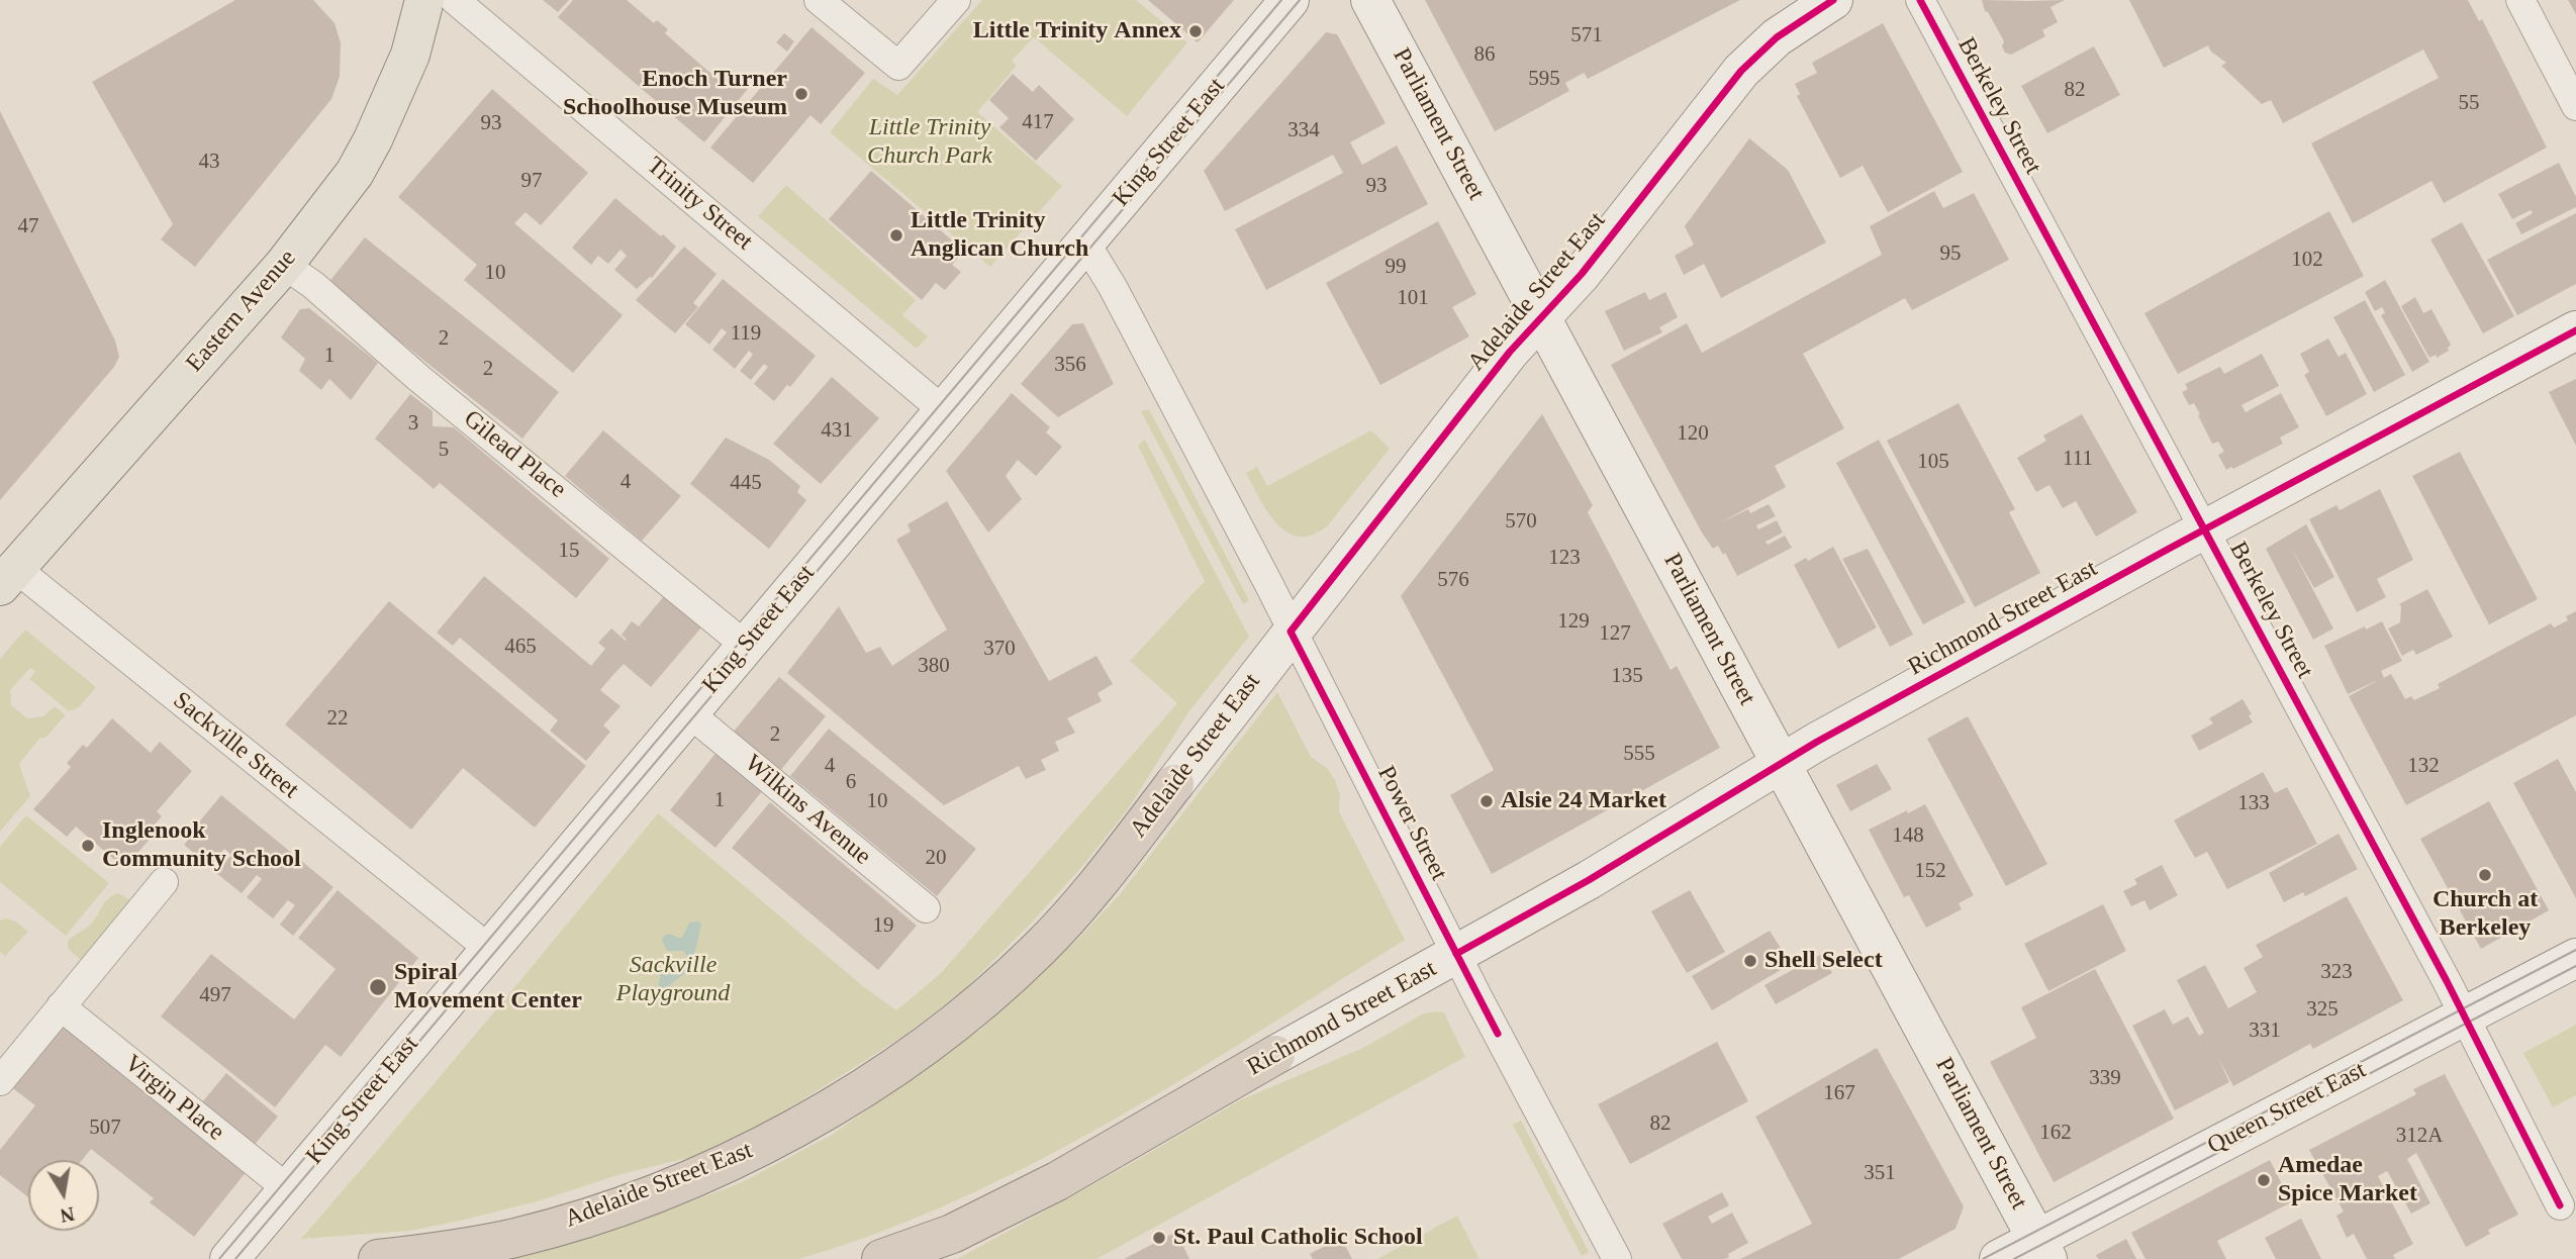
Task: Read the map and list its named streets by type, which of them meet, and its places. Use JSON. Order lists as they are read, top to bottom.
{
  "streets": {
    "highway": ["Adelaide Street East", "Richmond Street East"],
    "main road": [
      "Parliament Street",
      "King Street East",
      "Eastern Avenue",
      "Queen Street East"
    ],
    "street": [
      "Berkeley Street",
      "Trinity Street",
      "Gilead Place",
      "Sackville Street",
      "Wilkins Avenue",
      "Power Street",
      "Virgin Place"
    ]
  },
  "crossings": [
    ["Berkeley Street", "Richmond Street East"],
    ["Berkeley Street", "Queen Street East"],
    ["Parliament Street", "Adelaide Street East"],
    ["Parliament Street", "Richmond Street East"],
    ["Parliament Street", "Queen Street East"],
    ["King Street East", "Trinity Street"],
    ["King Street East", "Gilead Place"],
    ["King Street East", "Sackville Street"],
    ["King Street East", "Wilkins Avenue"],
    ["King Street East", "Power Street"],
    ["King Street East", "Virgin Place"],
    ["Adelaide Street East", "Power Street"],
    ["Eastern Avenue", "Gilead Place"],
    ["Eastern Avenue", "Sackville Street"],
    ["Richmond Street East", "Power Street"]
  ],
  "parks": ["Little Trinity Church Park", "Sackville Playground"],
  "places": [
    "Little Trinity Annex",
    "Enoch Turner Schoolhouse Museum",
    "Little Trinity Anglican Church",
    "Alsie 24 Market",
    "Inglenook Community School",
    "Church at Berkeley",
    "Shell Select",
    "Spiral Movement Center",
    "Amedae Spice Market",
    "St. Paul Catholic School"
  ],
  "house_numbers": [
    "571",
    "86",
    "595",
    "82",
    "55",
    "417",
    "93",
    "334",
    "43",
    "97",
    "93",
    "47",
    "95",
    "102",
    "99",
    "10",
    "101",
    "119",
    "2",
    "1",
    "356",
    "2",
    "3",
    "431",
    "120",
    "5",
    "111",
    "105",
    "4",
    "445",
    "570",
    "15",
    "123",
    "576",
    "129",
    "127",
    "465",
    "370",
    "380",
    "135",
    "22",
    "2",
    "555",
    "4",
    "132",
    "6",
    "1",
    "10",
    "133",
    "148",
    "20",
    "152",
    "19",
    "323",
    "497",
    "325",
    "331",
    "339",
    "167",
    "82",
    "507",
    "162",
    "312A",
    "351"
  ],
  "north": "bottom"
}
